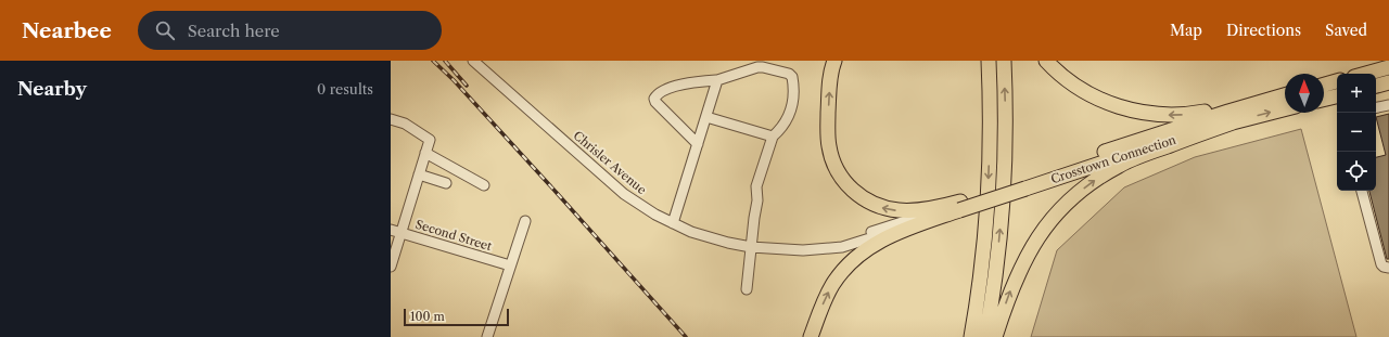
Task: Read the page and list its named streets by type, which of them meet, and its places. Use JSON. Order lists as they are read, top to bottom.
{
  "streets": {
    "highway": ["Crosstown Connection"],
    "street": ["Chrisler Avenue", "Second Street"]
  },
  "crossings": [
    ["Crosstown Connection", "Chrisler Avenue"]
  ],
  "scale_bar": "100 m",
  "north": "top",
  "page": {
    "header": "Nearbee",
    "search": "Search here",
    "nav": ["Map", "Directions", "Saved"],
    "heading": ["Nearby", "0 results"],
    "map_buttons": ["+", "−"],
    "scale": "100 m"
  }
}
